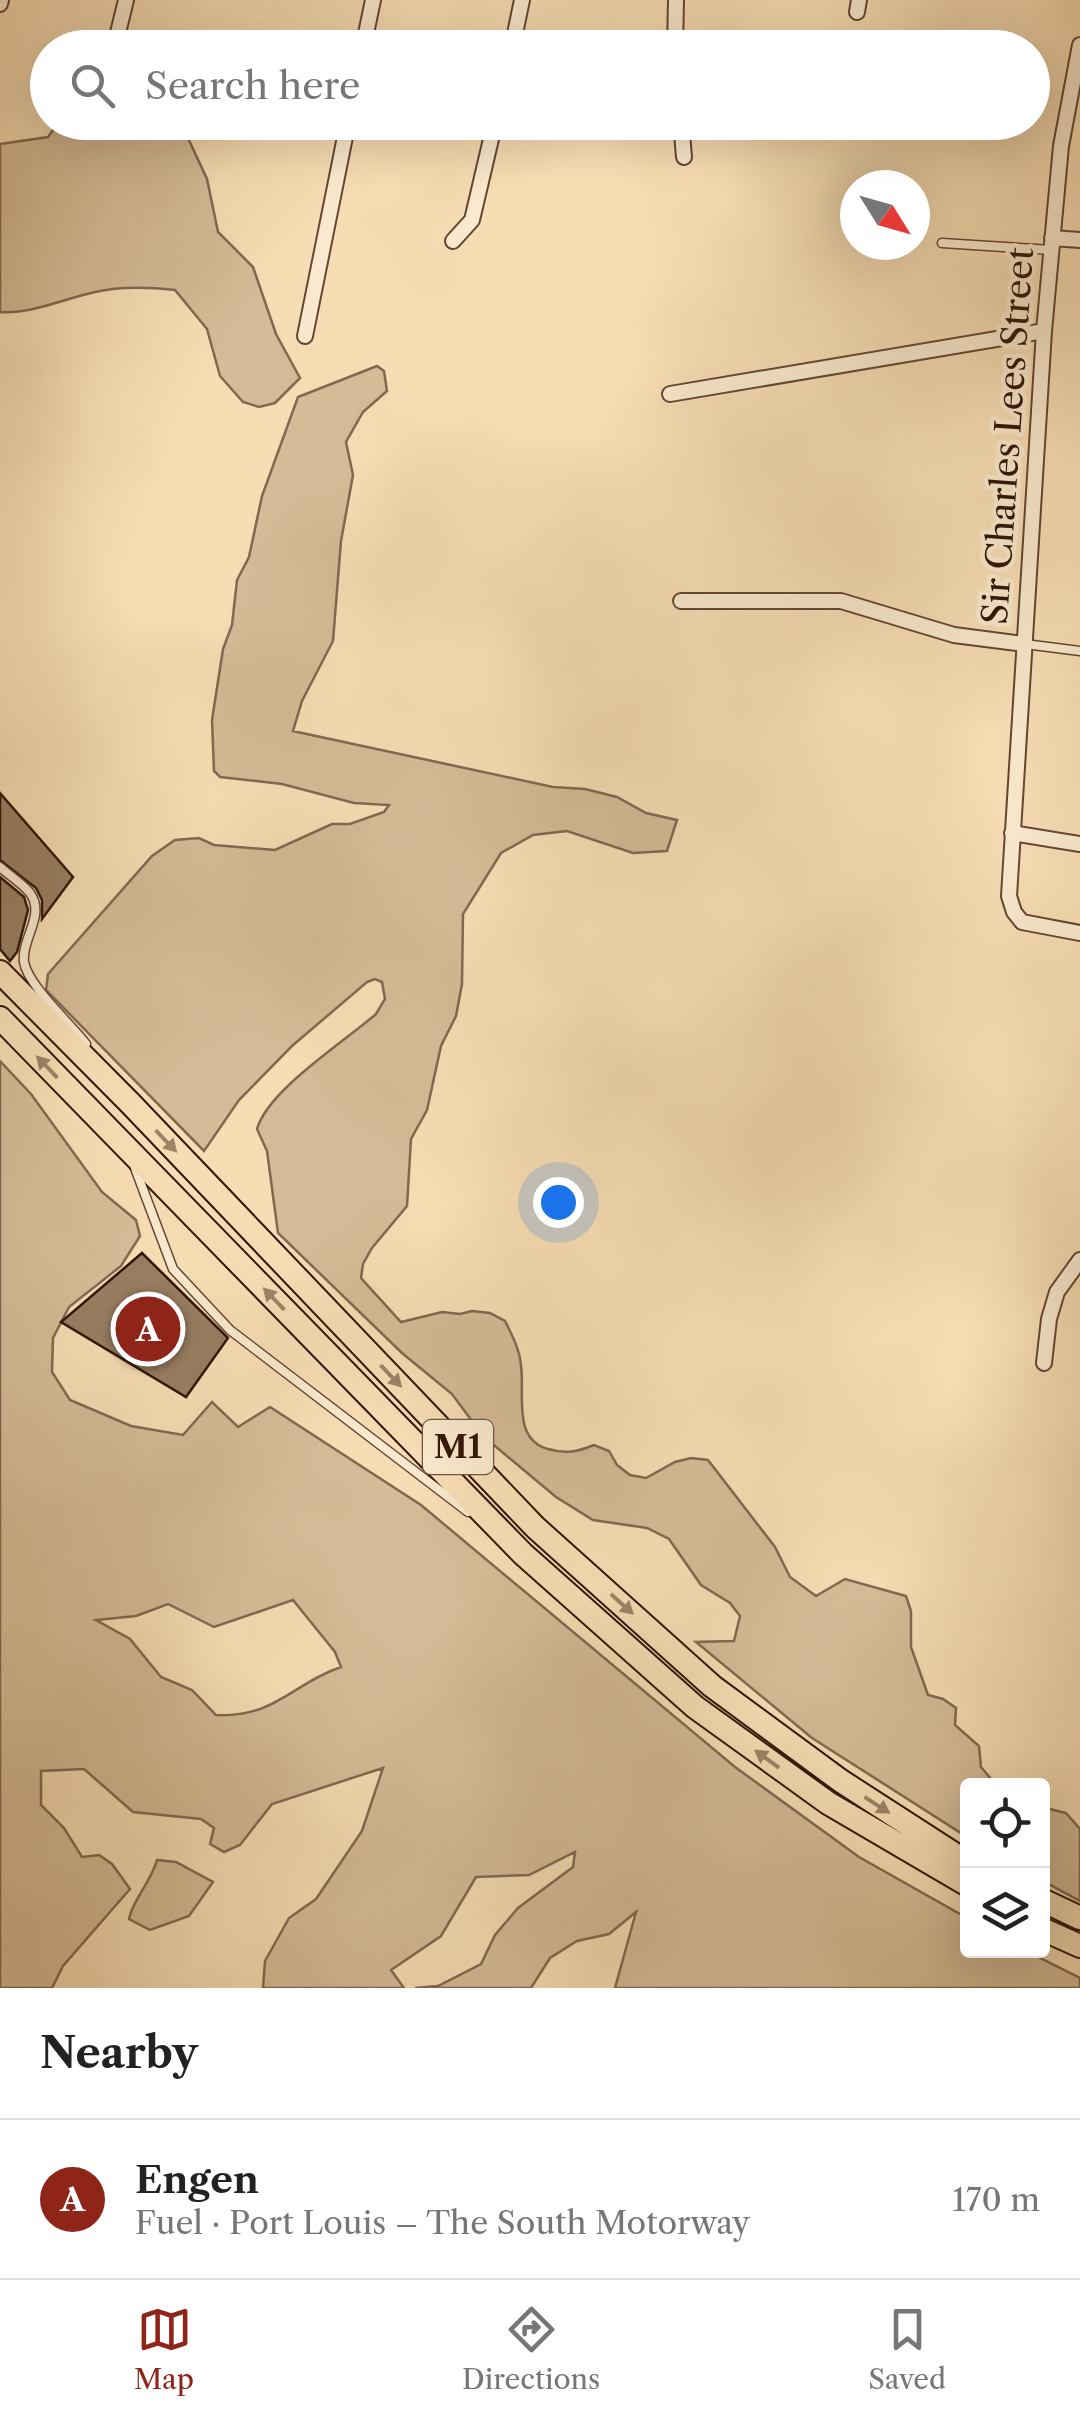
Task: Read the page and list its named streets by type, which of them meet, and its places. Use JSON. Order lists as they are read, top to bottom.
{
  "streets": {
    "highway": ["M1"],
    "street": ["Sir Charles Lees Street"]
  },
  "north": "bottom right",
  "page": {
    "search": "Search here",
    "pins": "A",
    "heading": "Nearby",
    "list": [
      {
        "mark": "A",
        "name": "Engen",
        "note": "Fuel · Port Louis – The South Motorway",
        "value": "170 m"
      }
    ],
    "nav": ["Map", "Directions", "Saved"]
  }
}
